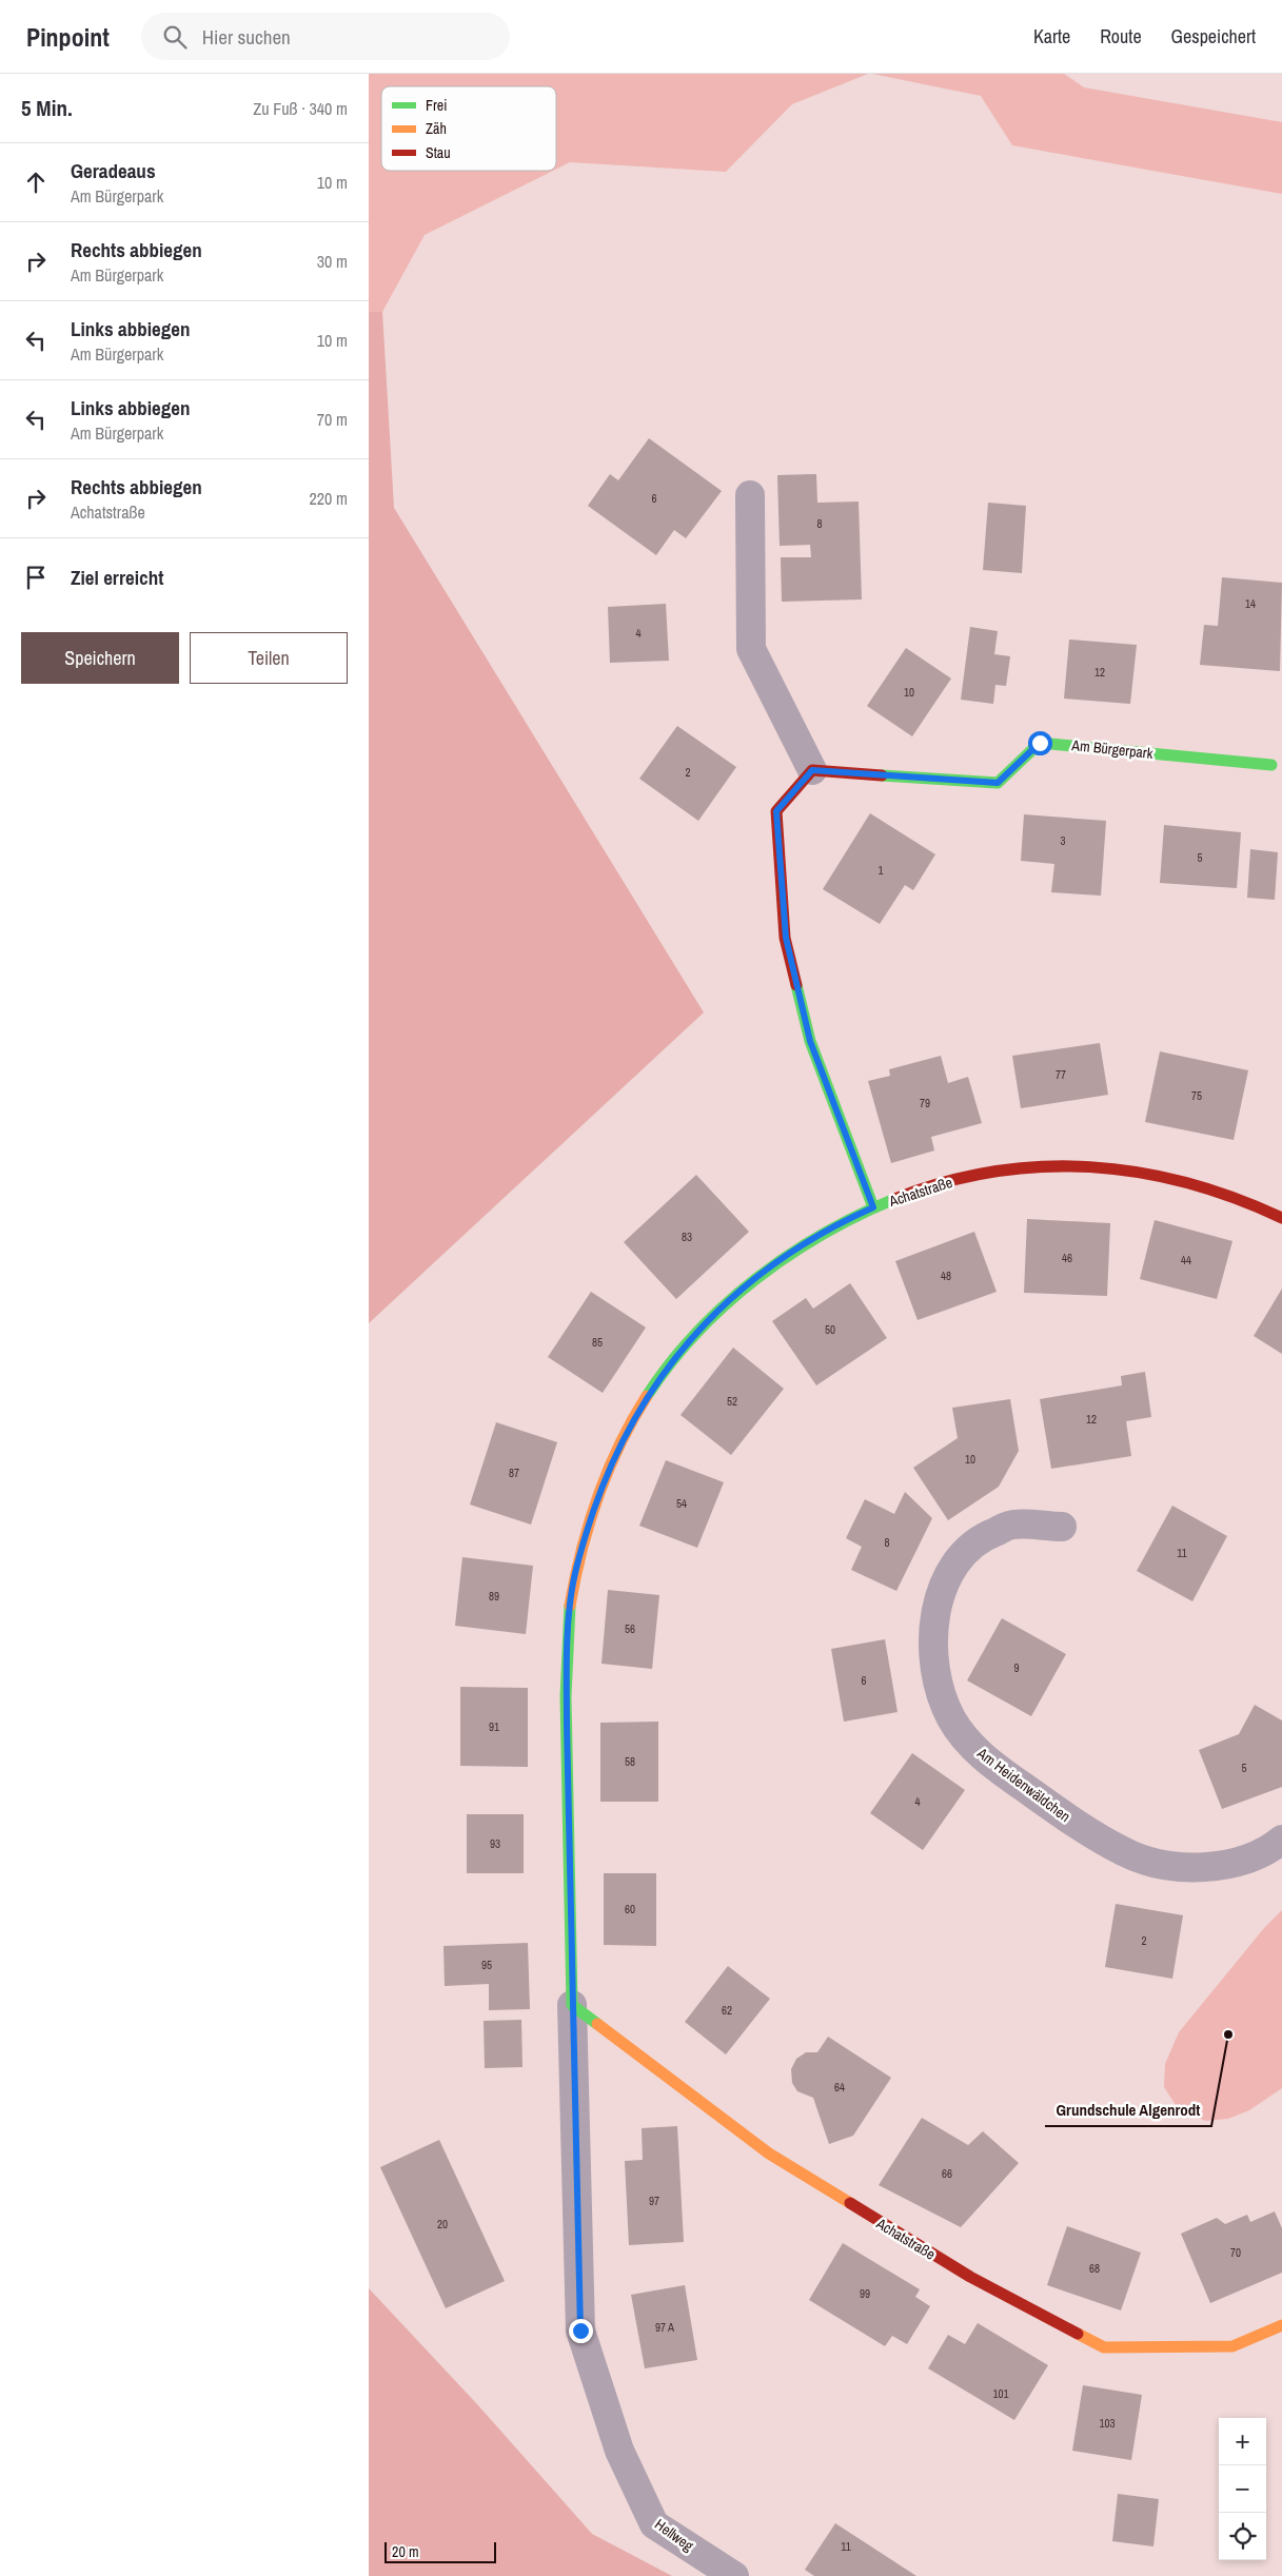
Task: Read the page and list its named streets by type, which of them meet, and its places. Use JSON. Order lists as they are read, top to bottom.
{
  "streets": {
    "street": [
      "Am Bürgerpark",
      "Achatstraße",
      "Am Heidenwäldchen",
      "Hellweg"
    ]
  },
  "crossings": [
    ["Achatstraße", "Hellweg"]
  ],
  "places": ["Grundschule Algenrodt"],
  "house_numbers": [
    "6",
    "8",
    "14",
    "4",
    "12",
    "10",
    "2",
    "3",
    "5",
    "1",
    "77",
    "75",
    "79",
    "83",
    "46",
    "44",
    "48",
    "50",
    "85",
    "52",
    "12",
    "10",
    "87",
    "54",
    "8",
    "11",
    "89",
    "56",
    "9",
    "6",
    "91",
    "58",
    "5",
    "4",
    "93",
    "60",
    "2",
    "95",
    "62",
    "64",
    "66",
    "97",
    "20",
    "70",
    "68",
    "99",
    "97 A",
    "101",
    "103",
    "11"
  ],
  "legend": ["Frei", "Zäh", "Stau"],
  "scale_bar": "20 m",
  "page": {
    "header": "Pinpoint",
    "search": "Hier suchen",
    "nav": ["Karte", "Route", "Gespeichert"],
    "heading": ["5 Min.", "Zu Fuß · 340 m"],
    "list": [
      ["Geradeaus", "Am Bürgerpark", "10 m"],
      ["Rechts abbiegen", "Am Bürgerpark", "30 m"],
      ["Links abbiegen", "Am Bürgerpark", "10 m"],
      ["Links abbiegen", "Am Bürgerpark", "70 m"],
      ["Rechts abbiegen", "Achatstraße", "220 m"],
      "Ziel erreicht"
    ],
    "buttons": ["Speichern", "Teilen"],
    "map_buttons": ["+", "−"],
    "scale": "20 m"
  }
}
